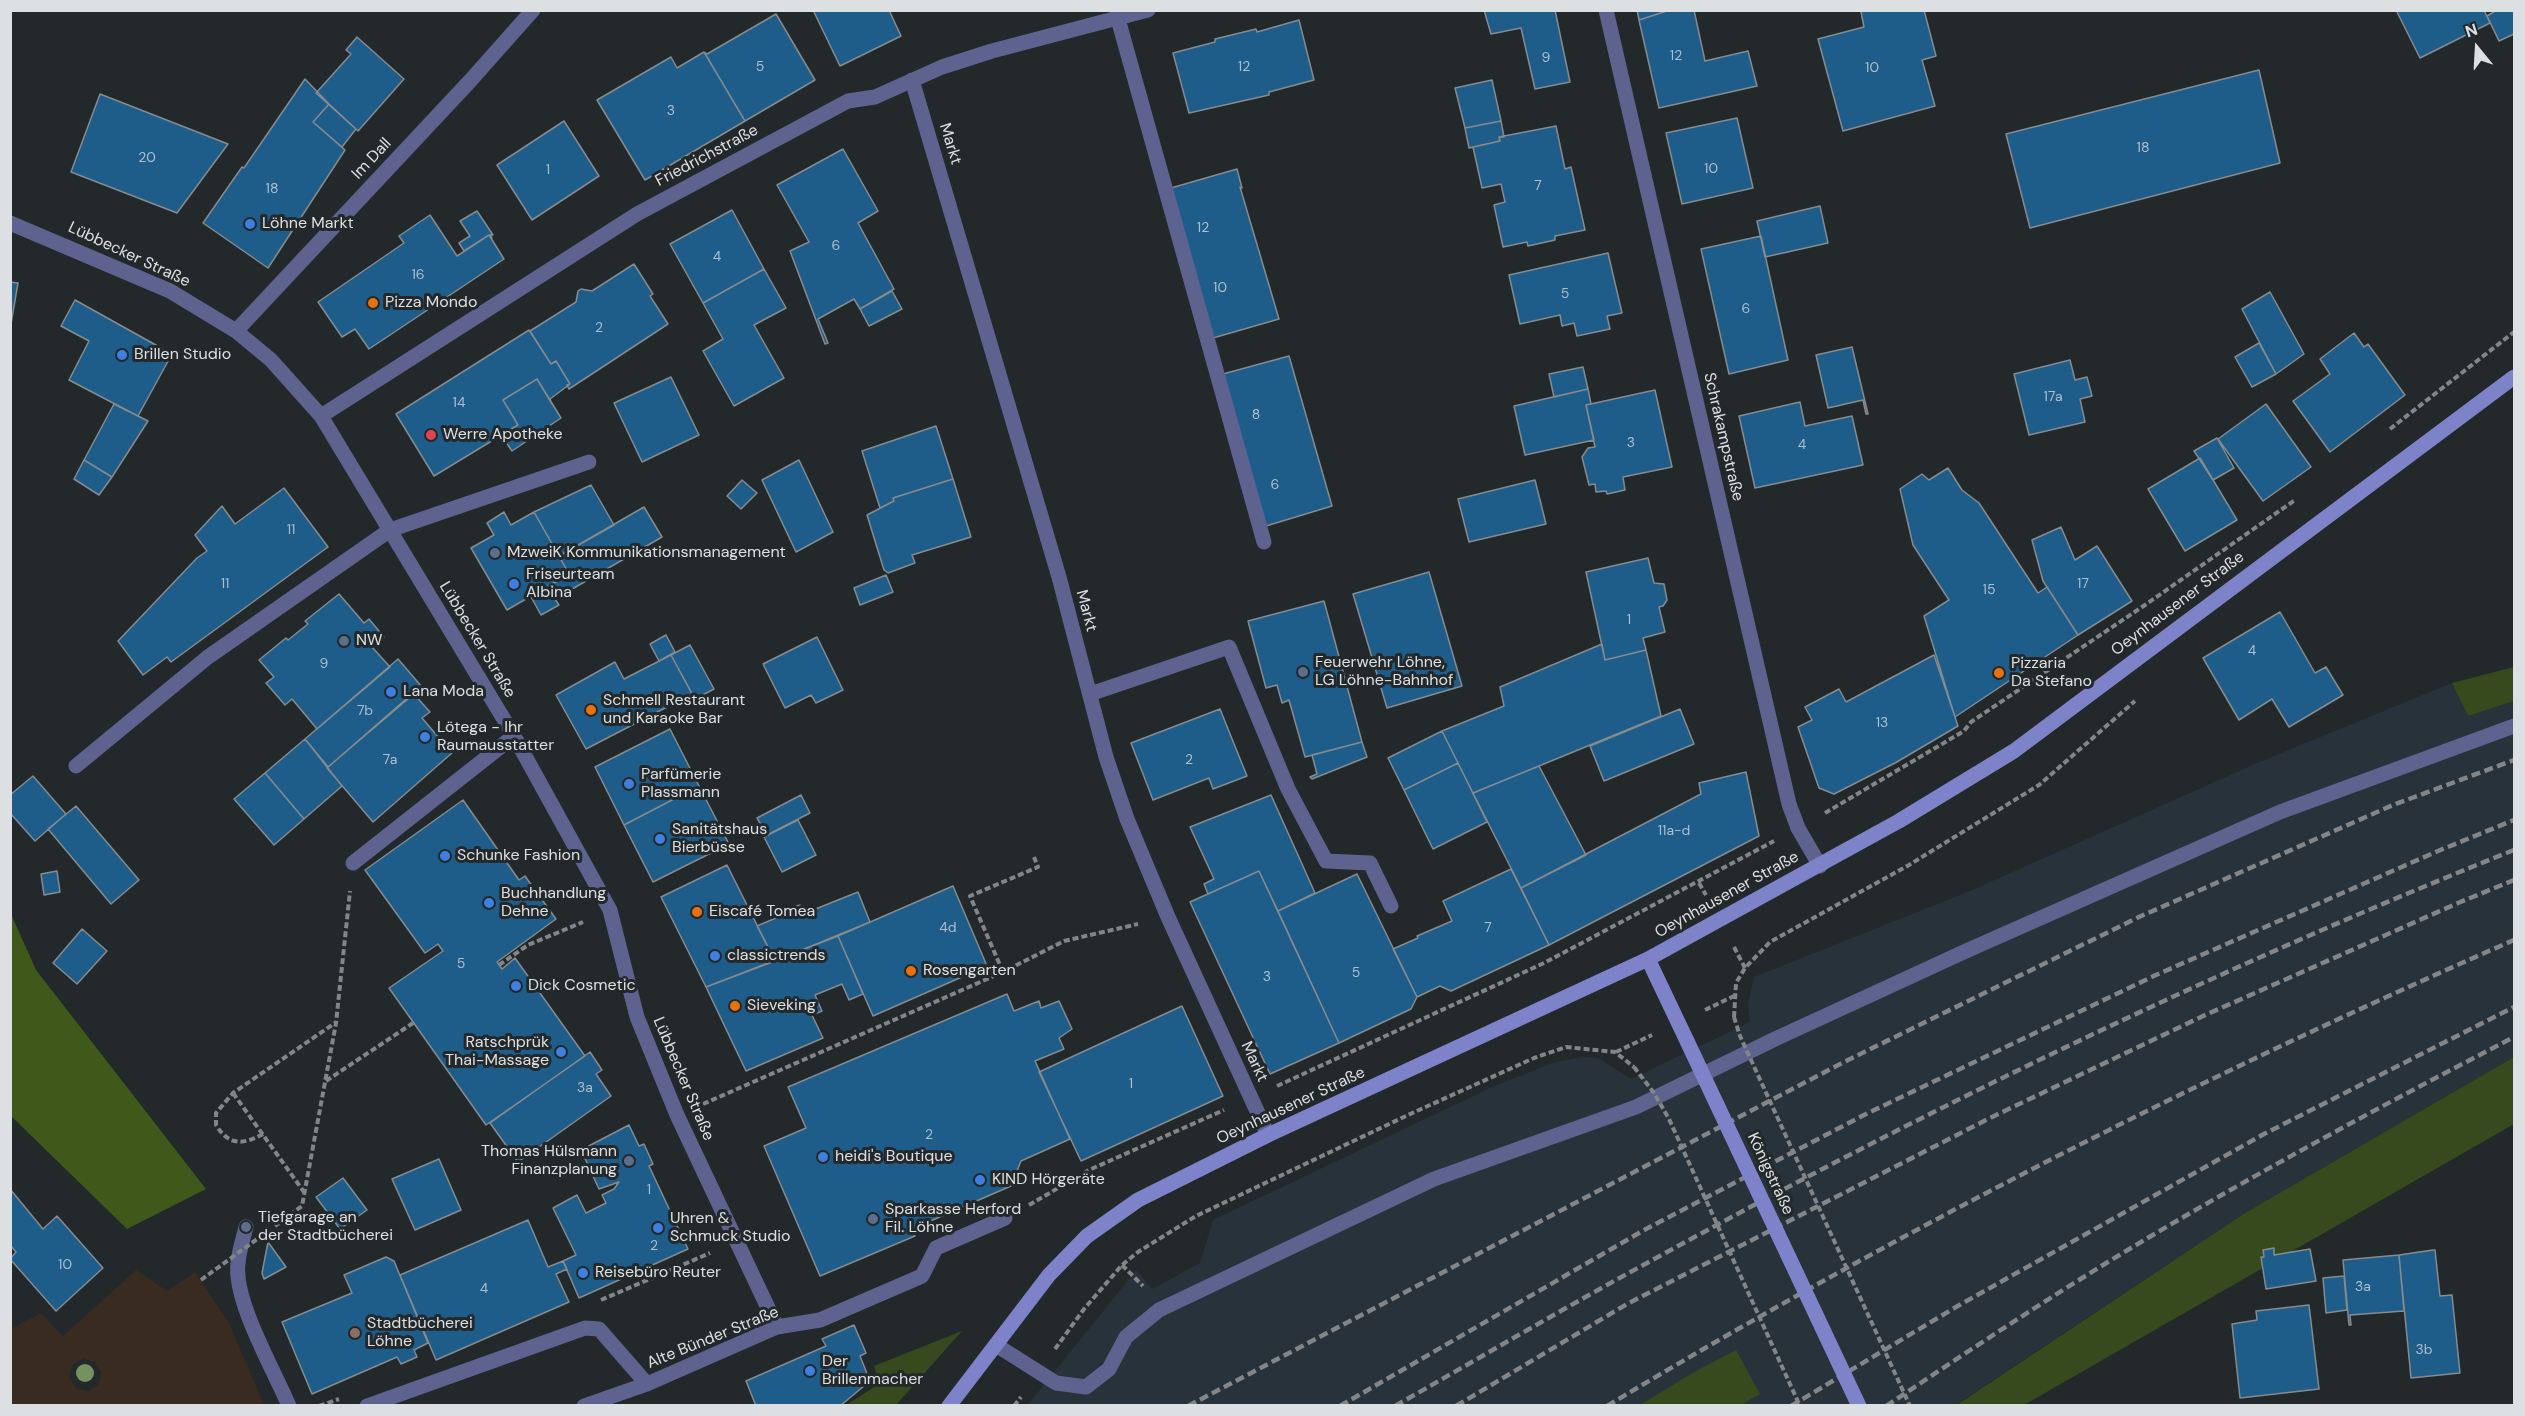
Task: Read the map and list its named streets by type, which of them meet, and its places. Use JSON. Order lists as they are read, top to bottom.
{
  "streets": {
    "main road": ["Oeynhausener Straße", "Königstraße"],
    "street": [
      "Markt",
      "Friedrichstraße",
      "Im Dall",
      "Lübbecker Straße",
      "Schrakampstraße",
      "Alte Bünder Straße"
    ]
  },
  "crossings": [
    ["Markt", "Friedrichstraße"],
    ["Markt", "Oeynhausener Straße"],
    ["Friedrichstraße", "Lübbecker Straße"],
    ["Im Dall", "Lübbecker Straße"],
    ["Lübbecker Straße", "Alte Bünder Straße"],
    ["Schrakampstraße", "Oeynhausener Straße"],
    ["Oeynhausener Straße", "Königstraße"]
  ],
  "places": [
    "Löhne Markt",
    "Pizza Mondo",
    "Brillen Studio",
    "Werre Apotheke",
    "MzweiK Kommunikationsmanagement",
    "Friseurteam Albina",
    "NW",
    "Feuerwehr Löhne, LG Löhne-Bahnhof",
    "Pizzaria Da Stefano",
    "Lana Moda",
    "Schmell Restaurant und Karaoke Bar",
    "Lötega - Ihr Raumausstatter",
    "Parfümerie Plassmann",
    "Sanitätshaus Bierbüsse",
    "Schunke Fashion",
    "Buchhandlung Dehne",
    "Eiscafé Tomea",
    "classictrends",
    "Rosengarten",
    "Dick Cosmetic",
    "Sieveking",
    "Ratschprük Thai-Massage",
    "heidi's Boutique",
    "Thomas Hülsmann Finanzplanung",
    "KIND Hörgeräte",
    "Sparkasse Herford Fil. Löhne",
    "Tiefgarage an der Stadtbücherei",
    "Uhren & Schmuck Studio",
    "Reisebüro Reuter",
    "Stadtbücherei Löhne",
    "Der Brillenmacher"
  ],
  "house_numbers": [
    "12",
    "9",
    "5",
    "12",
    "10",
    "3",
    "18",
    "20",
    "10",
    "1",
    "7",
    "18",
    "12",
    "6",
    "4",
    "16",
    "10",
    "5",
    "6",
    "2",
    "17a",
    "14",
    "8",
    "3",
    "4",
    "6",
    "11",
    "11",
    "17",
    "15",
    "1",
    "4",
    "9",
    "7b",
    "13",
    "7a",
    "2",
    "11a-d",
    "4d",
    "7",
    "5",
    "5",
    "3",
    "1",
    "3a",
    "2",
    "1",
    "2",
    "10",
    "3a",
    "4",
    "3b"
  ],
  "north": "top"
}
